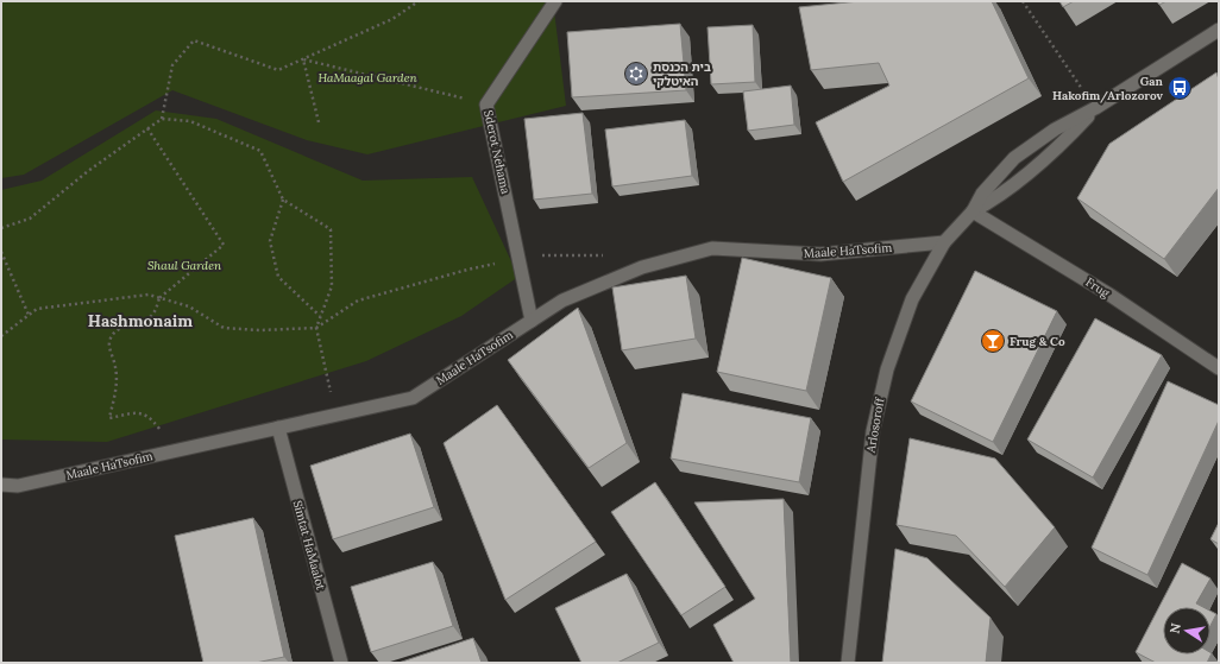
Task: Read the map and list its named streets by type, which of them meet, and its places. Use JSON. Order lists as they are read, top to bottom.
{
  "streets": {
    "street": [
      "Sderot Nehama",
      "Maale HaTsofim",
      "Frug",
      "Arlosoroff",
      "Simtat HaMaalot"
    ]
  },
  "crossings": [
    ["Sderot Nehama", "Maale HaTsofim"],
    ["Maale HaTsofim", "Arlosoroff"],
    ["Maale HaTsofim", "Simtat HaMaalot"],
    ["Frug", "Arlosoroff"]
  ],
  "districts": ["Hashmonaim"],
  "parks": ["HaMaagal Garden", "Shaul Garden"],
  "places": {
    "synagogue": ["בית הכנסת האיטלקי"],
    "bus stop": ["Gan Hakofim/Arlozorov"],
    "bar": ["Frug & Co"]
  },
  "north": "left"
}
